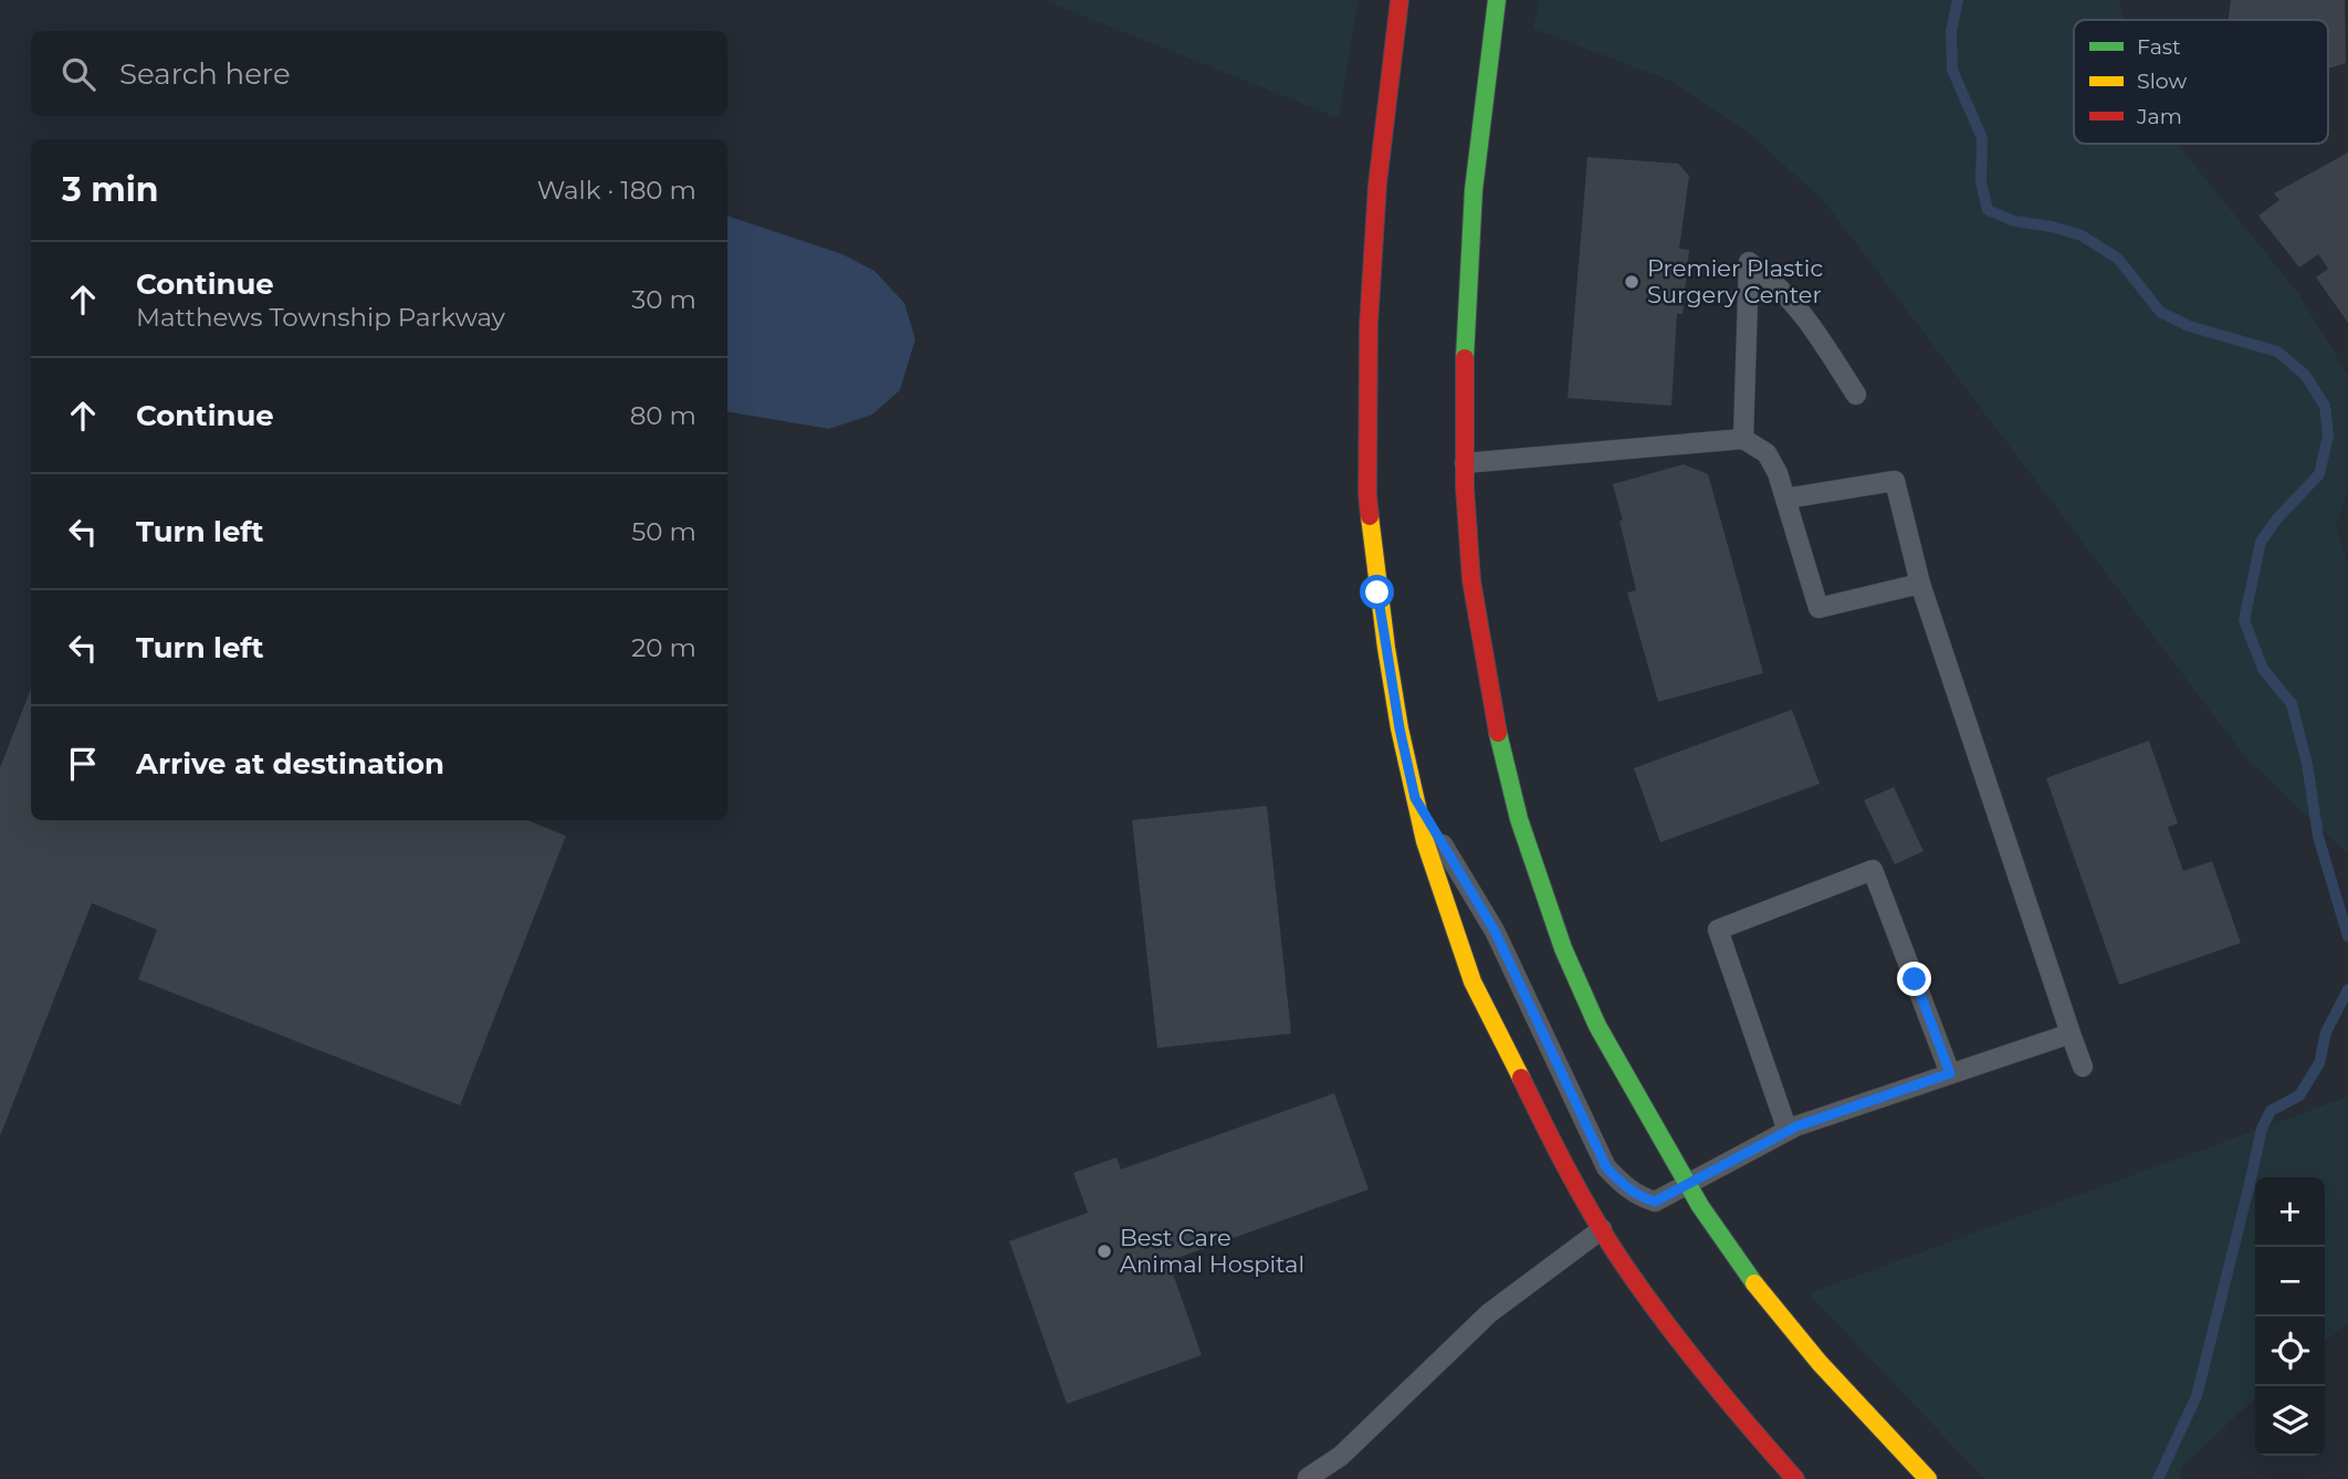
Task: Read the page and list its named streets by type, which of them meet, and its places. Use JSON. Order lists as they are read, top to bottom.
{
  "places": ["Premier Plastic Surgery Center", "Best Care Animal Hospital"],
  "legend": ["Fast", "Slow", "Jam"],
  "page": {
    "search": "Search here",
    "heading": ["3 min", "Walk · 180 m"],
    "list": [
      ["Continue", "Matthews Township Parkway", "30 m"],
      ["Continue", "80 m"],
      ["Turn left", "50 m"],
      ["Turn left", "20 m"],
      "Arrive at destination"
    ],
    "map_buttons": ["+", "−"]
  }
}
